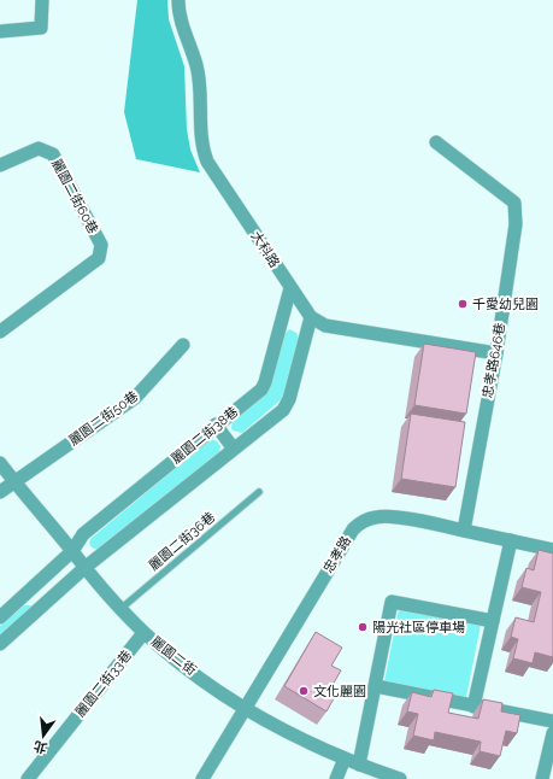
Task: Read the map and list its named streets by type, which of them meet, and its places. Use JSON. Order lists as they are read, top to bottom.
{
  "streets": {
    "street": [
      "麗園二街60巷",
      "大科路",
      "忠孝路646巷",
      "麗園二街50巷",
      "麗園二街38巷",
      "忠孝路",
      "麗園二街",
      "麗園二街33巷"
    ],
    "lane": ["麗園二街36巷"]
  },
  "crossings": [
    ["大科路", "麗園二街38巷"],
    ["忠孝路646巷", "忠孝路"],
    ["麗園二街50巷", "麗園二街"],
    ["麗園二街38巷", "麗園二街"],
    ["麗園二街36巷", "麗園二街"],
    ["忠孝路", "麗園二街"],
    ["麗園二街", "麗園二街33巷"]
  ],
  "places": ["千愛幼兒園", "陽光社區停車場", "文化麗園"],
  "north": "bottom"
}
